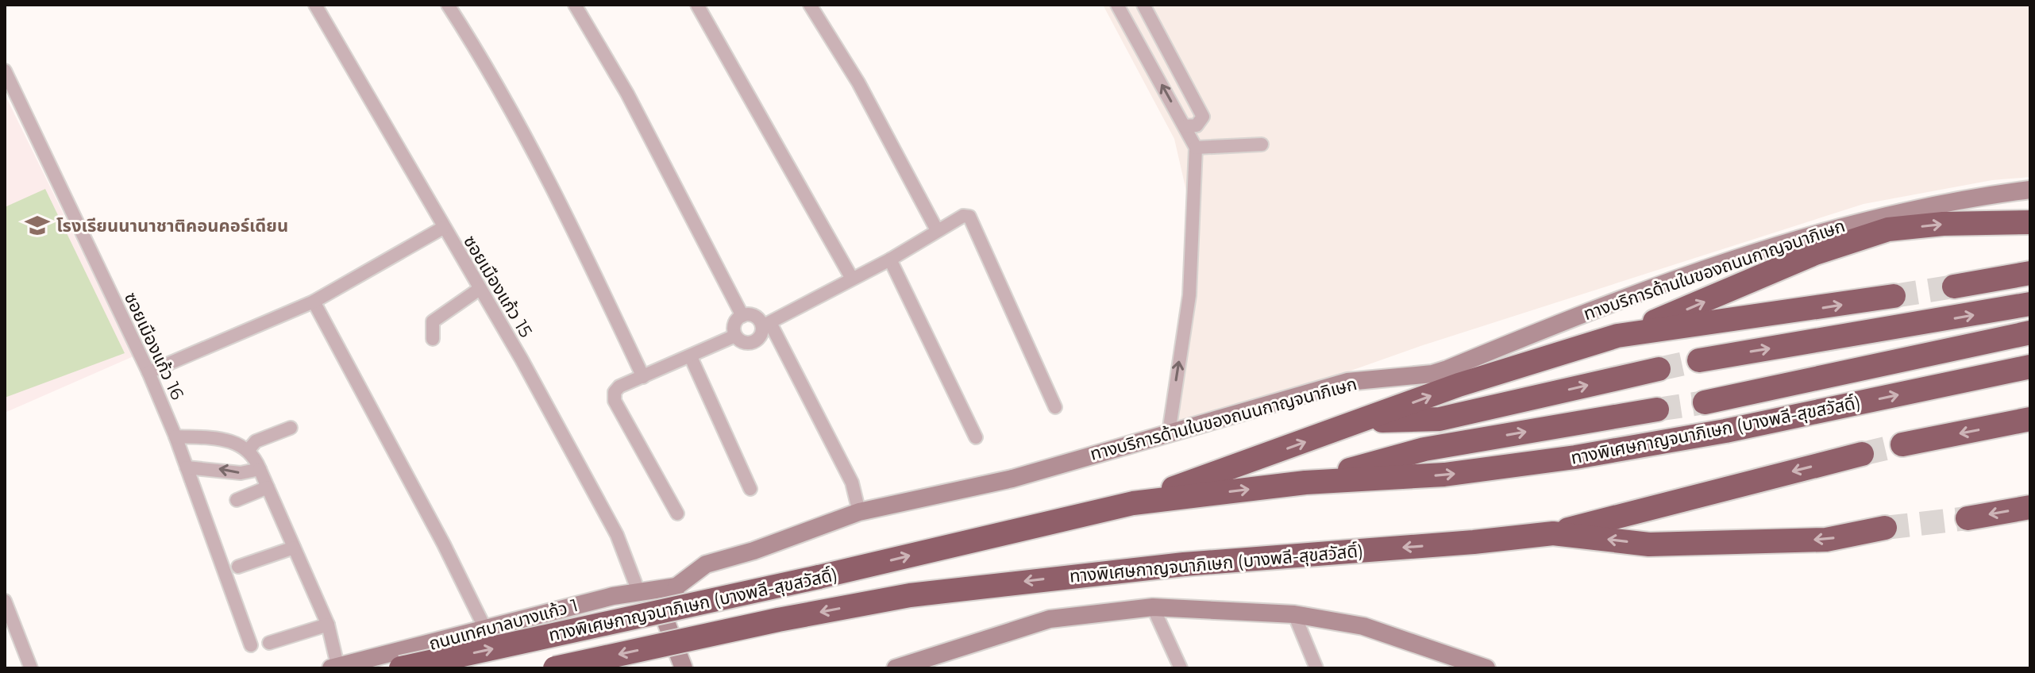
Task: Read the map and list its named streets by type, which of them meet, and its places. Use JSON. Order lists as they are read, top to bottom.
{
  "streets": {
    "highway": ["ทางพิเศษกาญจนาภิเษก (บางพลี-สุขสวัสดิ์)"],
    "main road": ["ทางบริการด้านในของถนนกาญจนาภิเษก", "ถนนเทศบาลบางแก้ว 1"],
    "street": ["ซอยเมืองแก้ว 15", "ซอยเมืองแก้ว 16"]
  },
  "crossings": [
    ["ทางบริการด้านในของถนนกาญจนาภิเษก", "ถนนเทศบาลบางแก้ว 1"],
    ["ซอยเมืองแก้ว 15", "ถนนเทศบาลบางแก้ว 1"]
  ],
  "places": {
    "school or university": ["โรงเรียนนานาชาติคอนคอร์เดียน"]
  }
}
